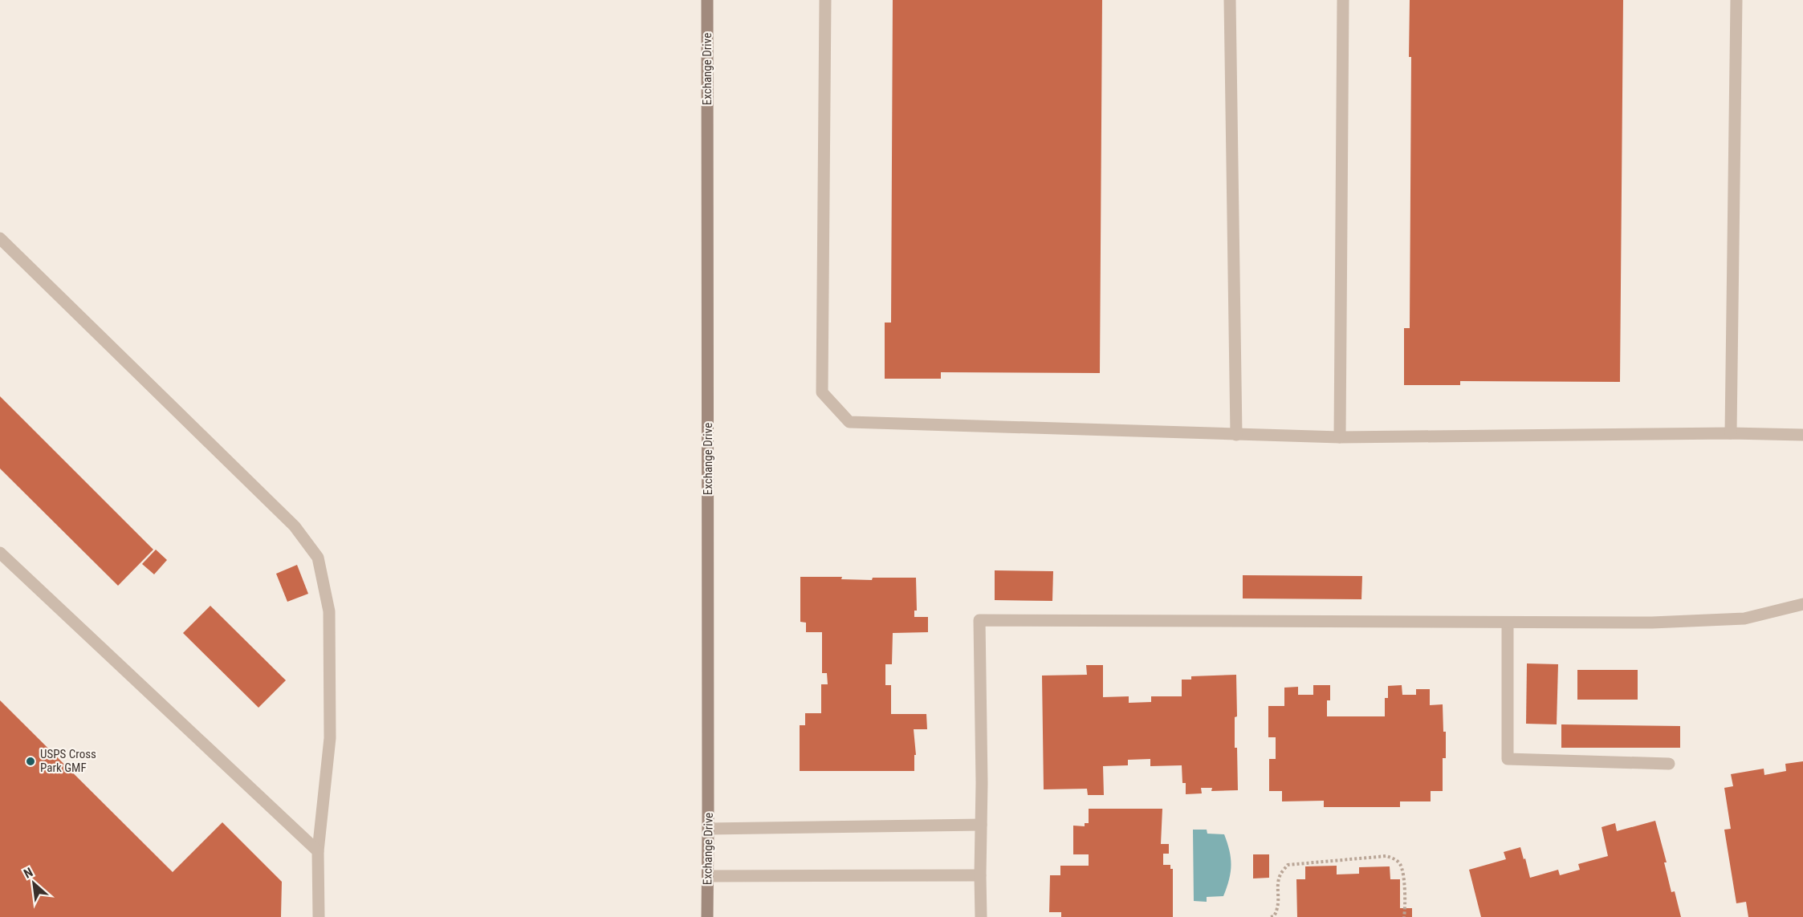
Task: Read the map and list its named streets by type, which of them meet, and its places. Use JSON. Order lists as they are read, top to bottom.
{
  "streets": {
    "street": ["Exchange Drive"]
  },
  "places": ["USPS Cross Park GMF"],
  "north": "top left"
}
